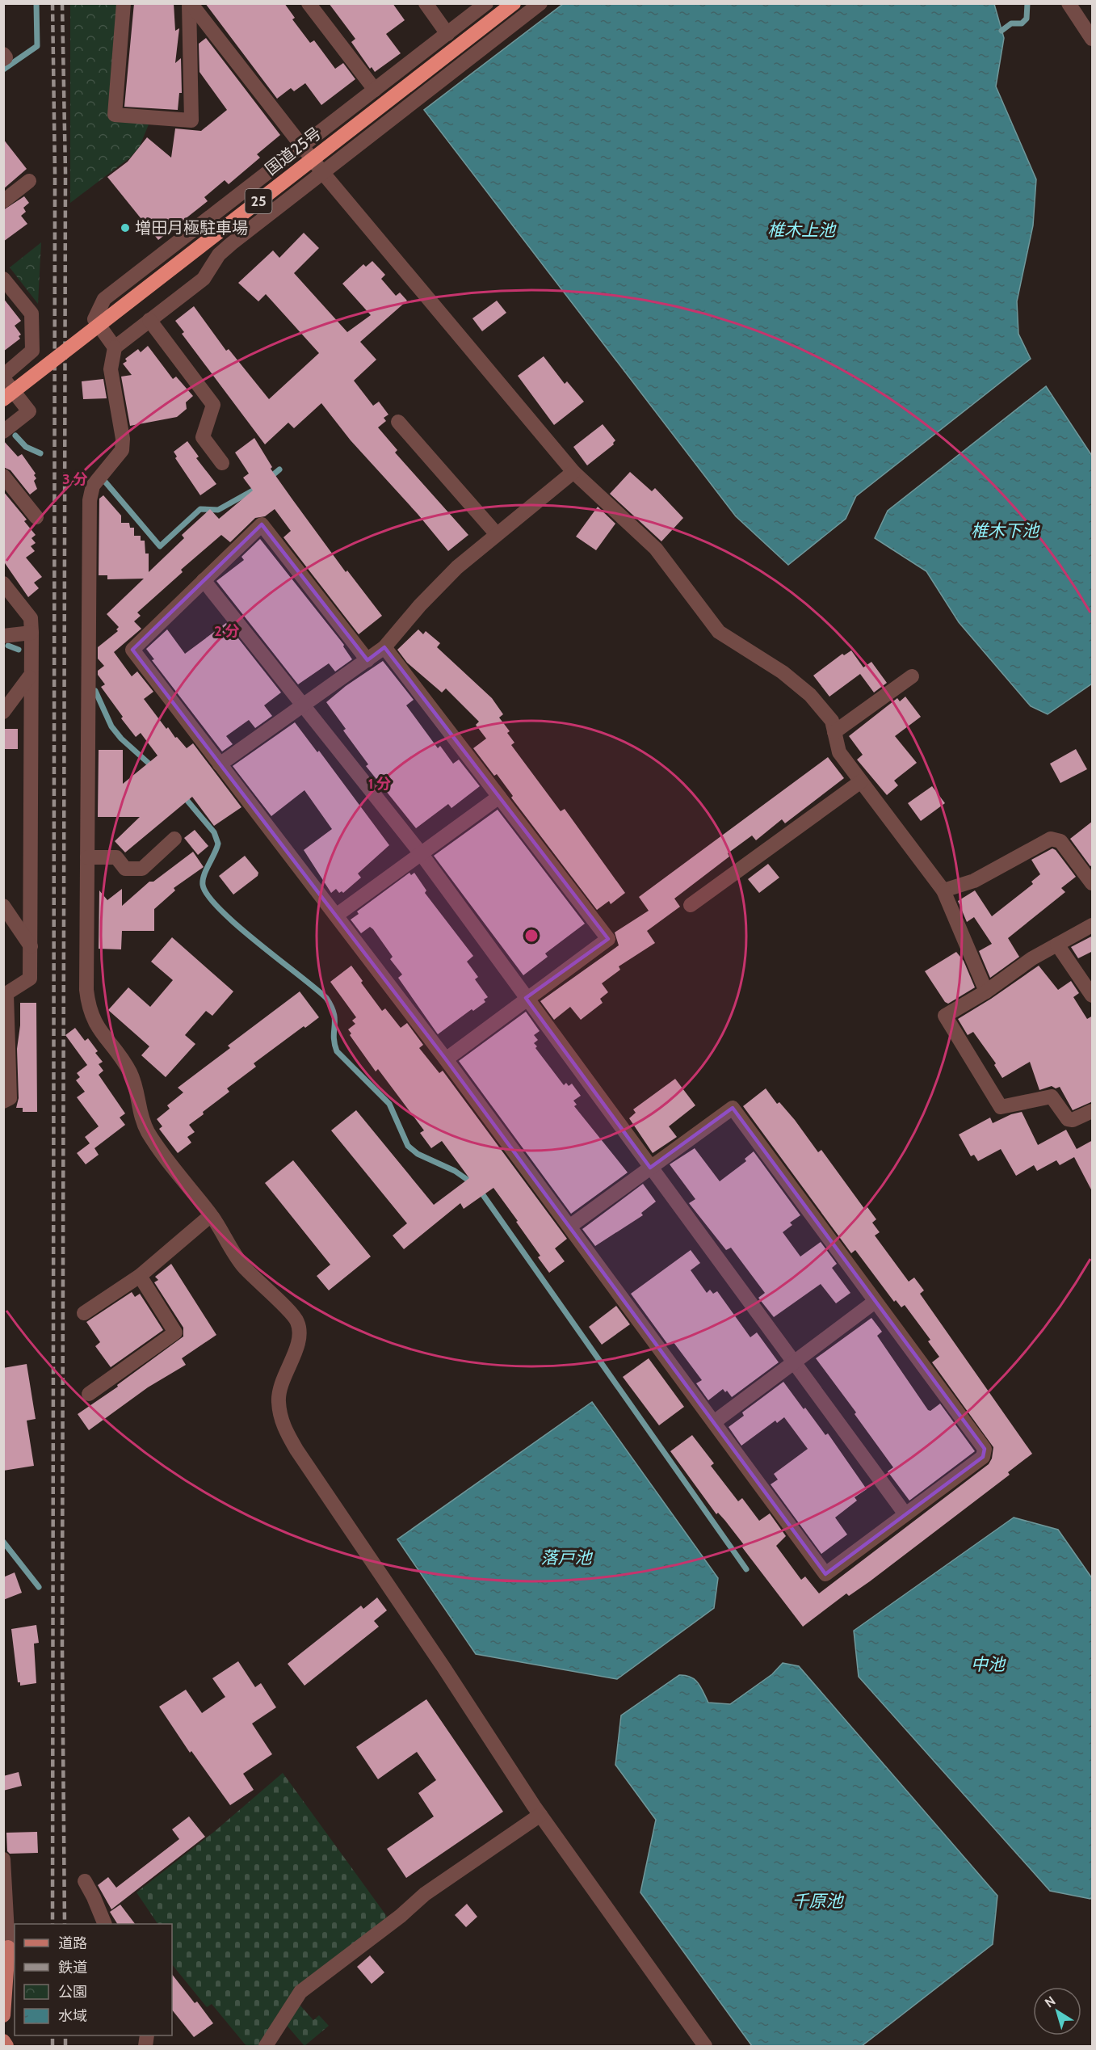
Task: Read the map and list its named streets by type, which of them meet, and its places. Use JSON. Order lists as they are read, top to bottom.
{
  "streets": {
    "highway": ["国道25号", "25"]
  },
  "water": [
    "椎木上池",
    "椎木下池",
    "落戸池",
    "中池",
    "千原池"
  ],
  "places": ["増田月極駐車場"],
  "legend": [
    "道路",
    "鉄道",
    "公園",
    "水域"
  ],
  "north": "top left",
  "rings": ["3 分", "2 分", "1 分"]
}
